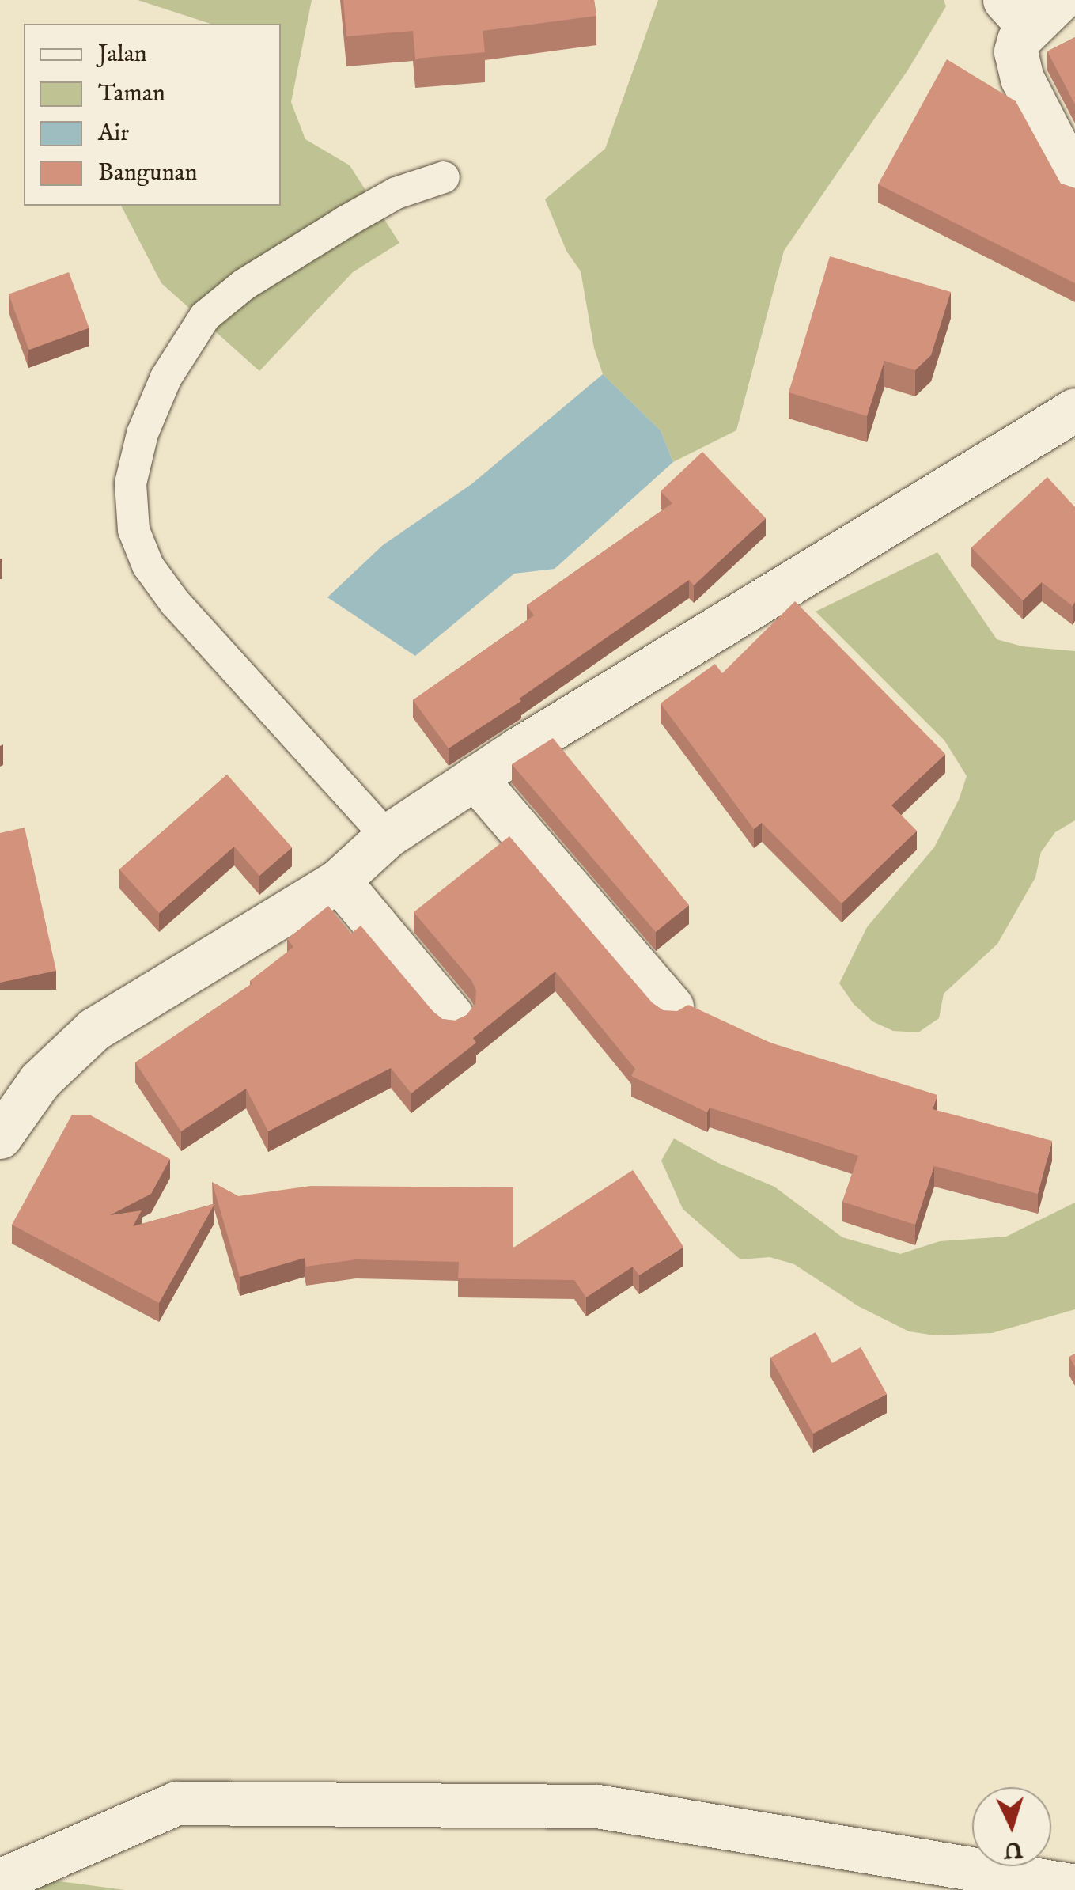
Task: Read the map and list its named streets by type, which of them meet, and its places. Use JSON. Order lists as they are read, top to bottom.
{
  "legend": [
    "Jalan",
    "Taman",
    "Air",
    "Bangunan"
  ],
  "north": "bottom"
}
